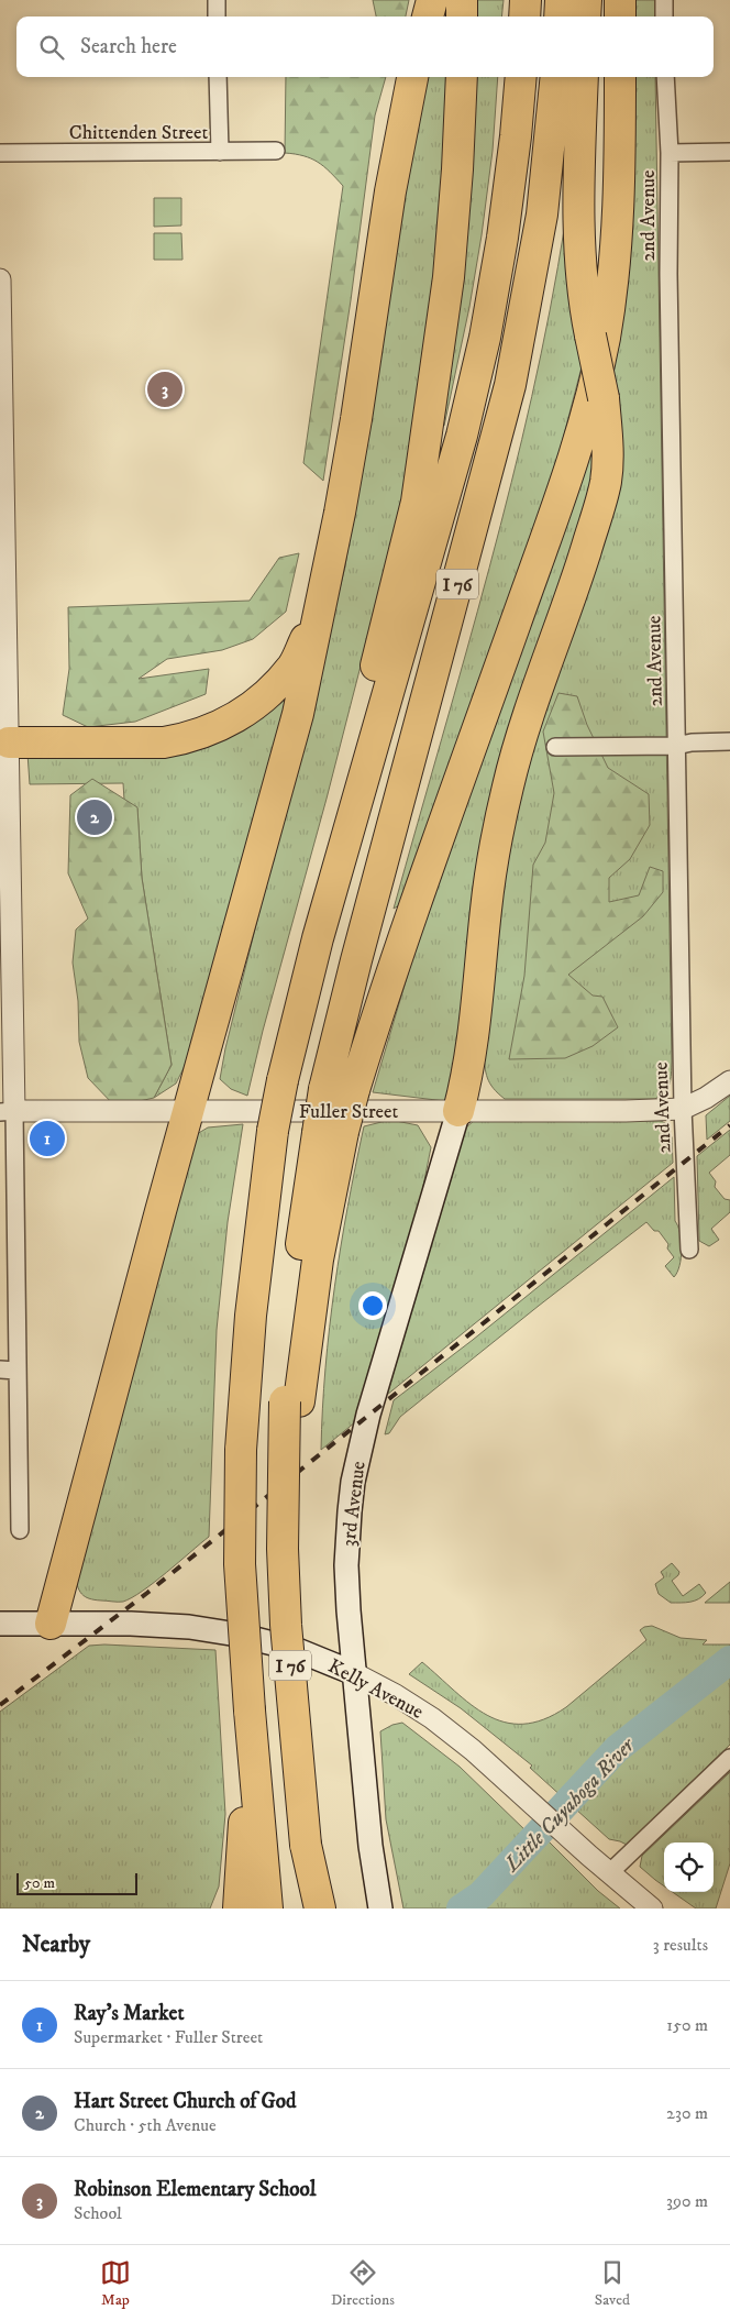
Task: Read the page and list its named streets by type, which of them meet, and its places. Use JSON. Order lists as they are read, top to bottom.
{
  "streets": {
    "highway": ["I 76"],
    "main road": ["3rd Avenue", "Kelly Avenue"],
    "street": ["Chittenden Street", "2nd Avenue", "Fuller Street"]
  },
  "crossings": [
    ["2nd Avenue", "Fuller Street"],
    ["Fuller Street", "3rd Avenue"],
    ["3rd Avenue", "Kelly Avenue"]
  ],
  "water": ["Little Cuyahoga River"],
  "scale_bar": "50 m",
  "page": {
    "search": "Search here",
    "pins": ["3", "2", "1"],
    "scale": "50 m",
    "heading": ["Nearby", "3 results"],
    "list": [
      {
        "mark": "1",
        "name": "Ray's Market",
        "note": "Supermarket · Fuller Street",
        "value": "150 m"
      },
      {
        "mark": "2",
        "name": "Hart Street Church of God",
        "note": "Church · 5th Avenue",
        "value": "230 m"
      },
      {
        "mark": "3",
        "name": "Robinson Elementary School",
        "note": "School",
        "value": "390 m"
      }
    ],
    "nav": ["Map", "Directions", "Saved"]
  }
}
